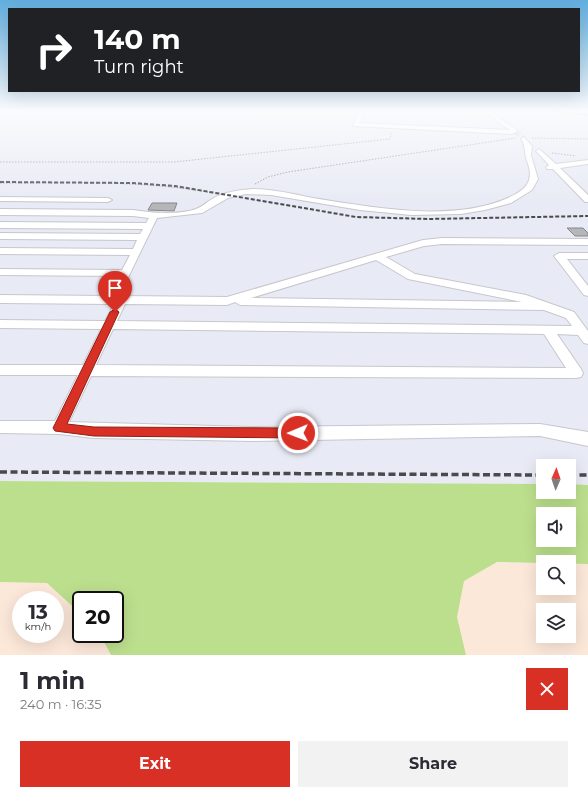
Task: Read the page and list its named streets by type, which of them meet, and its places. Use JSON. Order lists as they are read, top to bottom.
{
  "north": "top",
  "page": {
    "turn": ["140 m", "Turn right"],
    "speed": "13 km/h",
    "limit": "20",
    "heading": ["1 min", "240 m · 16:35"],
    "buttons": ["Exit", "Share"]
  }
}
